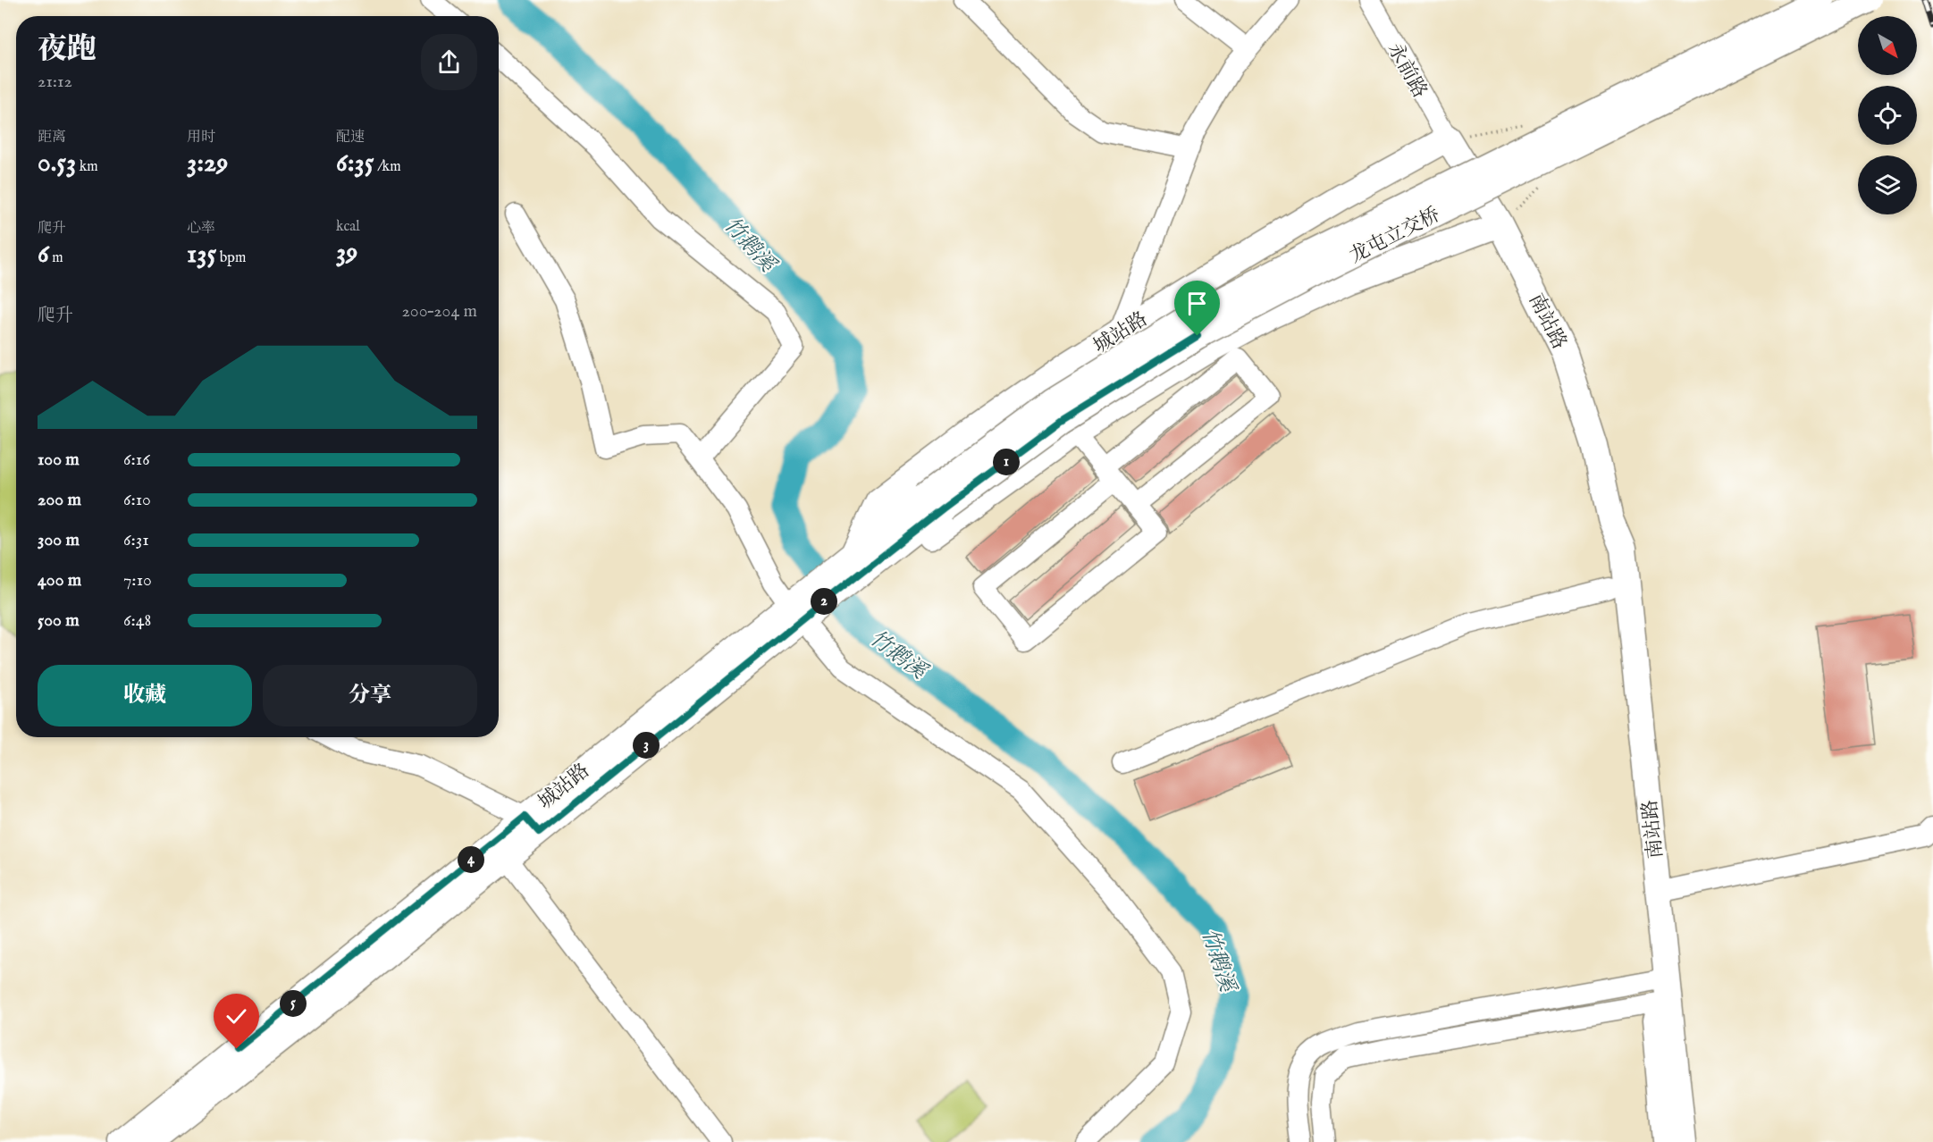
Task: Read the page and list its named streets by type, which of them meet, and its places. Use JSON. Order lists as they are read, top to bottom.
{
  "streets": {
    "main road": ["龙屯立交桥", "南站路", "城站路"],
    "street": ["永前路"]
  },
  "crossings": [
    ["永前路", "南站路"],
    ["永前路", "城站路"],
    ["龙屯立交桥", "城站路"],
    ["南站路", "城站路"]
  ],
  "water": ["竹鹅溪"],
  "north": "bottom right",
  "page": {
    "heading": ["夜跑", "21:12"],
    "stats": [
      ["距离", "0.53 km"],
      ["用时", "3:29"],
      ["配速", "6:35 /km"],
      ["爬升", "6 m"],
      ["心率", "135 bpm"],
      ["kcal", "39"]
    ],
    "chart": ["爬升", "200–204 m"],
    "list": [
      {
        "name": "100 m",
        "note": "6:16"
      },
      {
        "name": "200 m",
        "note": "6:10"
      },
      {
        "name": "300 m",
        "note": "6:31"
      },
      {
        "name": "400 m",
        "note": "7:10"
      },
      {
        "name": "500 m",
        "note": "6:48"
      }
    ],
    "pins": [
      "1",
      "2",
      "3",
      "4",
      "5"
    ],
    "buttons": ["收藏", "分享"]
  }
}
